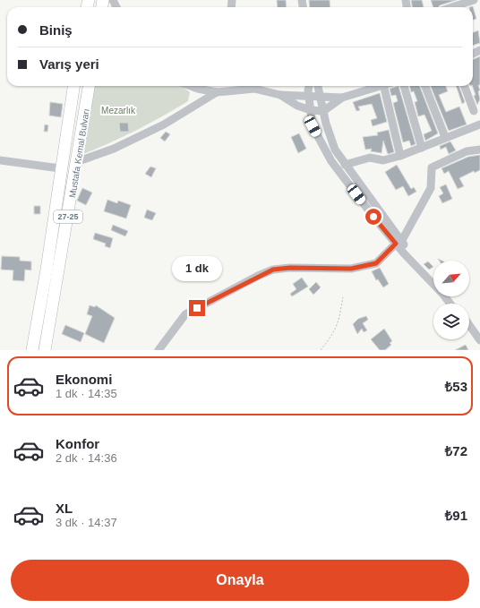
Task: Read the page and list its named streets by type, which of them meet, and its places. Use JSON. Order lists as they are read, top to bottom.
{
  "streets": {
    "highway": ["Mustafa Kemal Bulvarı", "27-25"]
  },
  "parks": ["Mezarlık"],
  "north": "top right",
  "page": {
    "banner": ["Biniş", "Varış yeri"],
    "bubble": "1 dk",
    "list": [
      {
        "name": "Ekonomi",
        "note": "1 dk · 14:35",
        "value": "₺53"
      },
      {
        "name": "Konfor",
        "note": "2 dk · 14:36",
        "value": "₺72"
      },
      {
        "name": "XL",
        "note": "3 dk · 14:37",
        "value": "₺91"
      }
    ],
    "buttons": "Onayla"
  }
}
